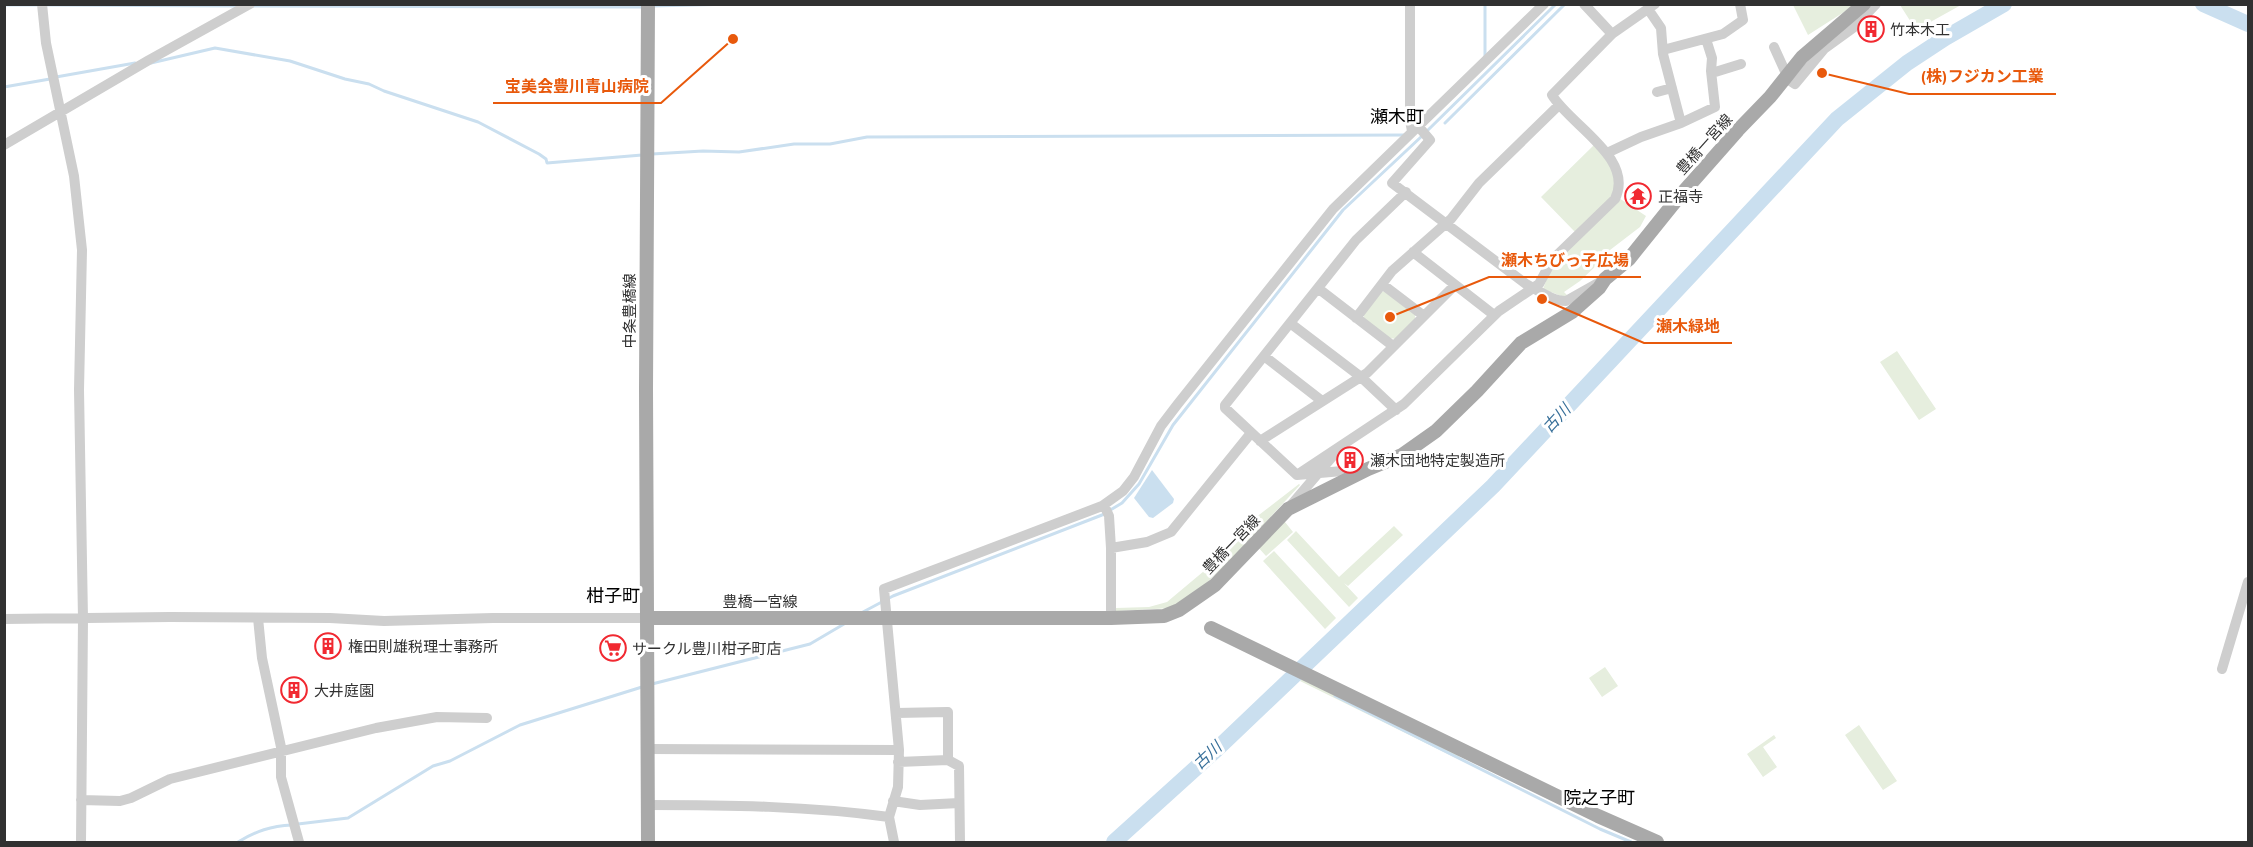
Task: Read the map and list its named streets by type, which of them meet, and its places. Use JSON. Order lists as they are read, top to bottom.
{
  "streets": {
    "main road": ["豊橋一宮線", "中条豊橋線"]
  },
  "crossings": [
    ["豊橋一宮線", "中条豊橋線"]
  ],
  "districts": ["瀬木町", "柑子町", "院之子町"],
  "water": ["古川"],
  "places": {
    "building": [
      "竹本木工",
      "瀬木団地特定製造所",
      "権田則雄税理士事務所",
      "大井庭園"
    ],
    "other": [
      "宝美会豊川青山病院",
      "(株)フジカン工業",
      "瀬木緑地",
      "瀬木ちびっ子広場"
    ],
    "temple": ["正福寺"],
    "supermarket": ["サークル豊川柑子町店"]
  }
}
